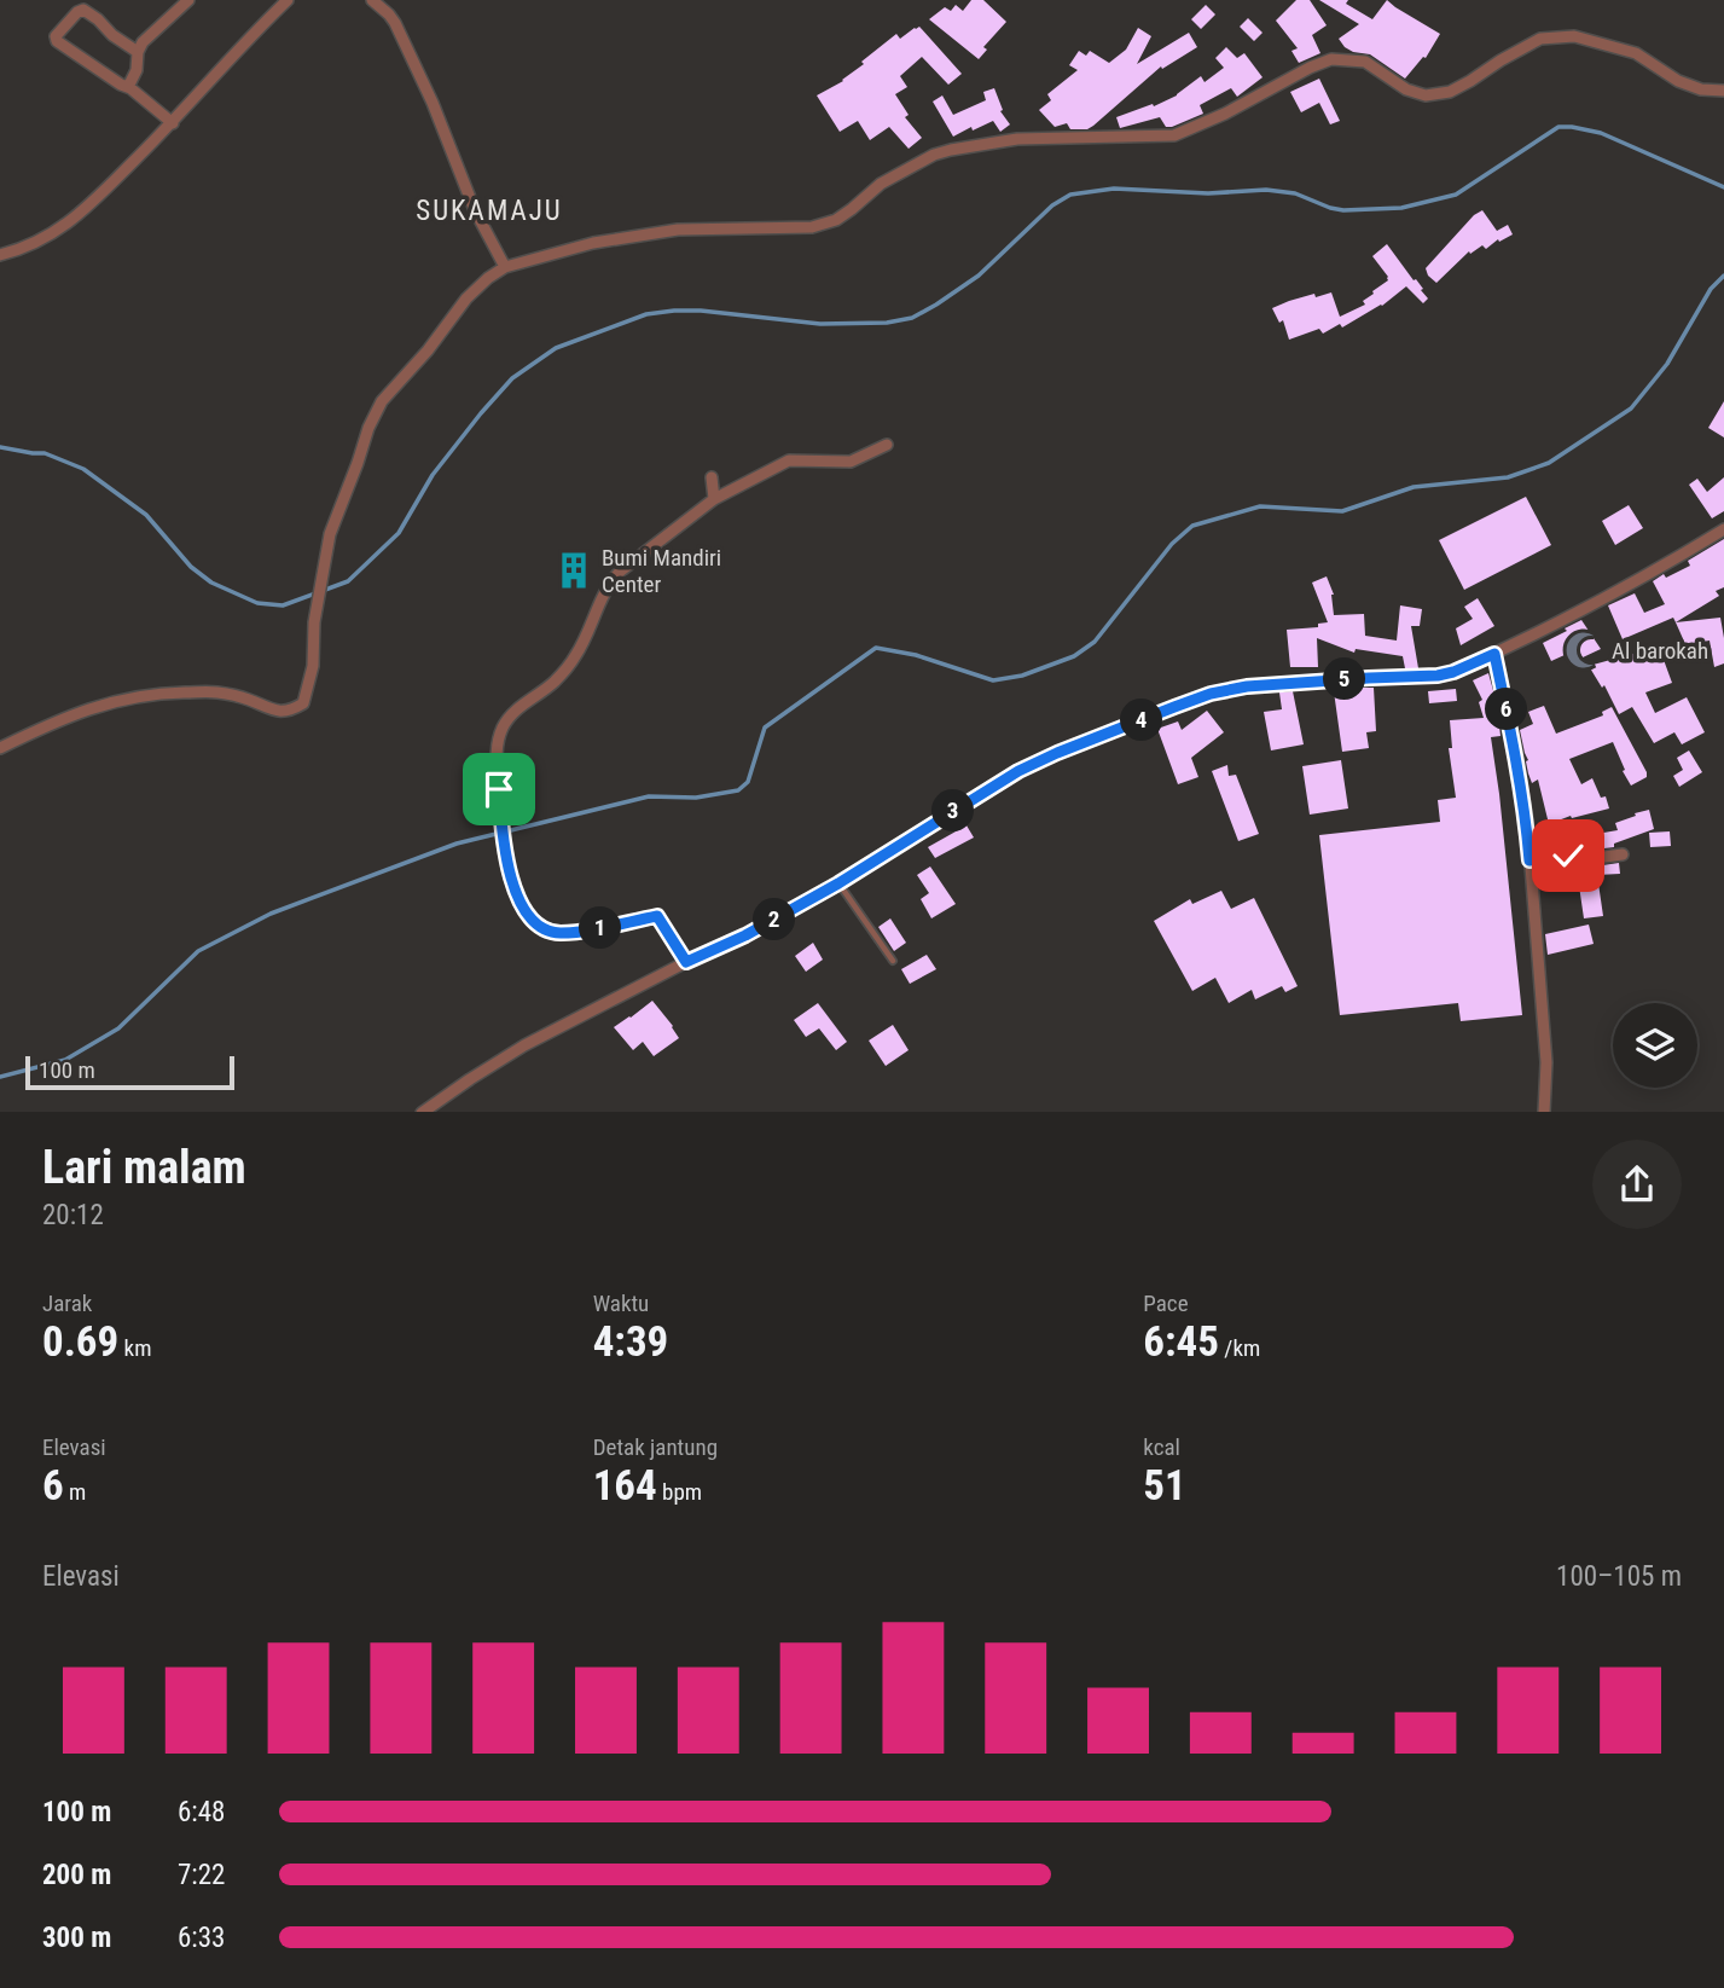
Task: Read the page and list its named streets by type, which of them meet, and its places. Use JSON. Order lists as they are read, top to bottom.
{
  "districts": ["SUKAMAJU"],
  "places": {
    "building": ["Bumi Mandiri Center"],
    "mosque": ["Al barokah"]
  },
  "scale_bar": "100 m",
  "page": {
    "pins": [
      "5",
      "6",
      "4",
      "3",
      "2",
      "1"
    ],
    "scale": "100 m",
    "heading": ["Lari malam", "20:12"],
    "stats": [
      ["Jarak", "0.69 km"],
      ["Waktu", "4:39"],
      ["Pace", "6:45 /km"],
      ["Elevasi", "6 m"],
      ["Detak jantung", "164 bpm"],
      ["kcal", "51"]
    ],
    "chart": ["Elevasi", "100–105 m"],
    "list": [
      {
        "name": "100 m",
        "note": "6:48"
      },
      {
        "name": "200 m",
        "note": "7:22"
      },
      {
        "name": "300 m",
        "note": "6:33"
      }
    ]
  }
}
